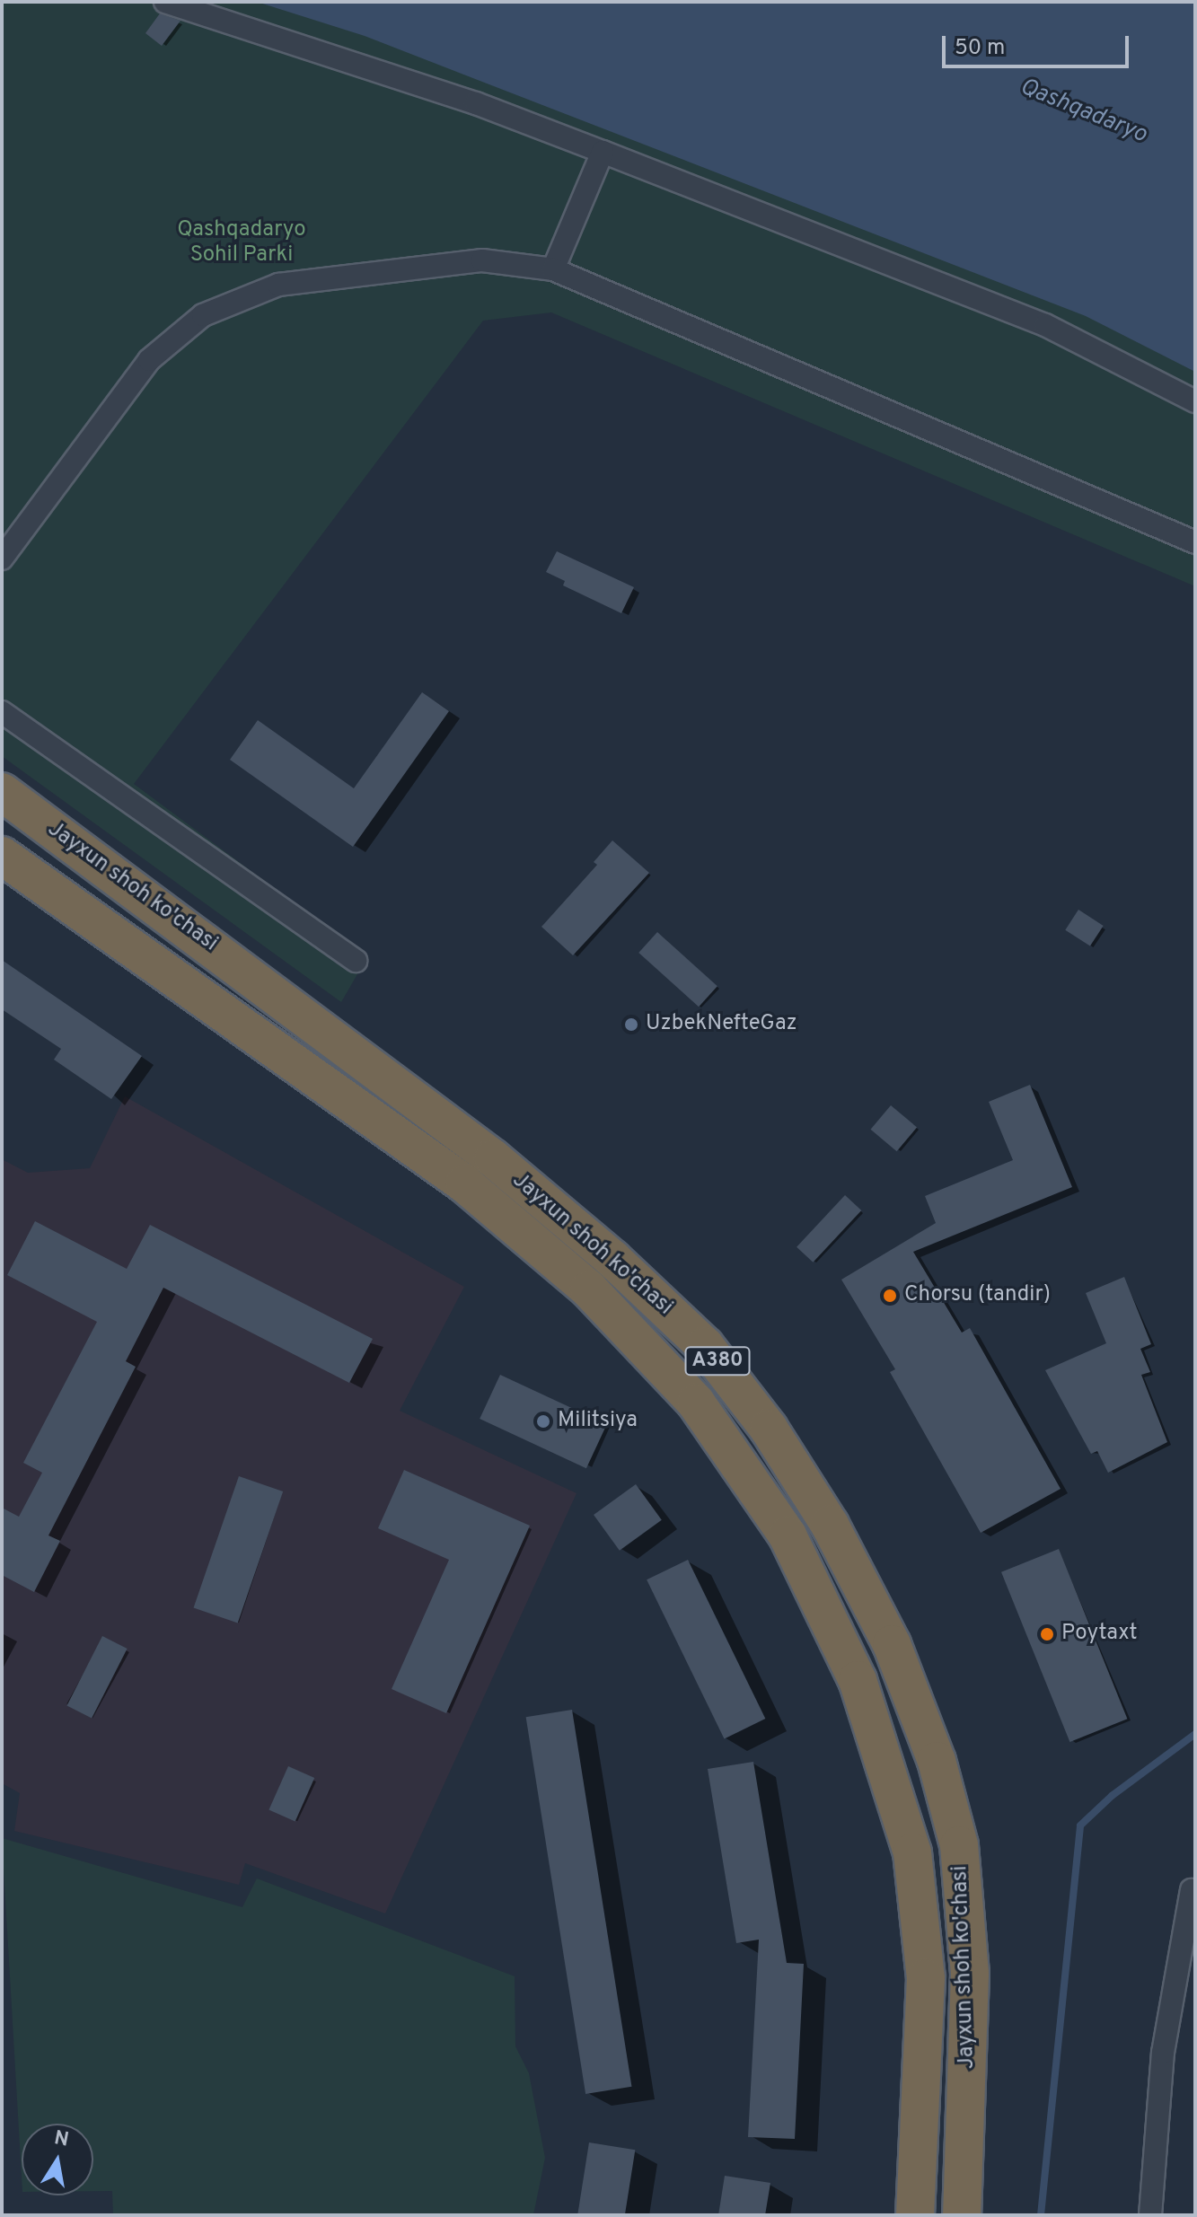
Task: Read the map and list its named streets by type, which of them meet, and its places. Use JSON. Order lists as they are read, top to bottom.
{
  "streets": {
    "highway": ["Jayxun shoh ko'chasi", "A380"]
  },
  "water": ["Qashqadaryo"],
  "parks": ["Qashqadaryo Sohil Parki"],
  "places": [
    "UzbekNefteGaz",
    "Chorsu (tandir)",
    "Militsiya",
    "Poytaxt"
  ],
  "scale_bar": "50 m",
  "north": "top"
}
